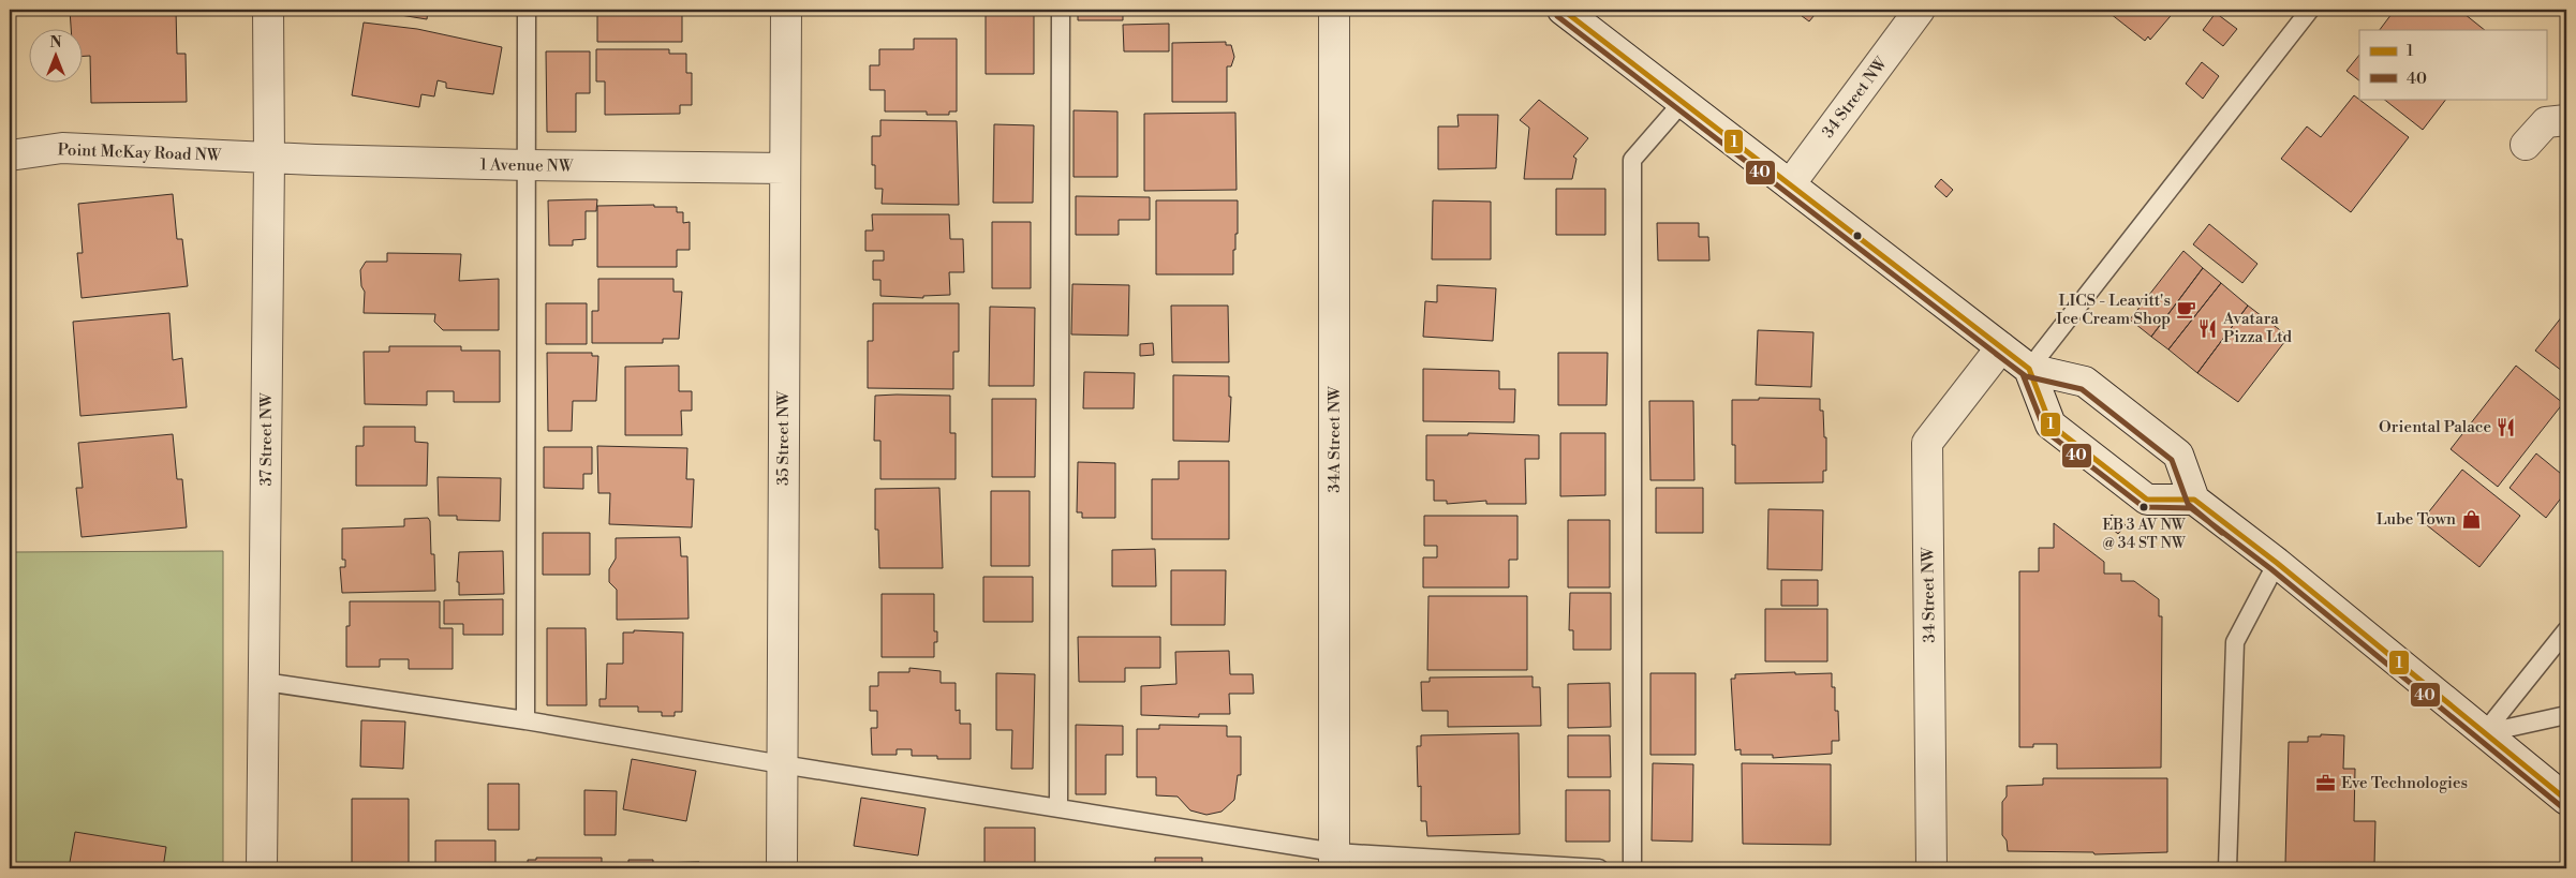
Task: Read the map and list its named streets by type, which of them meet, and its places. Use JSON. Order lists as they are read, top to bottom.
{
  "streets": {
    "street": [
      "34 Street NW",
      "Point McKay Road NW",
      "1 Avenue NW",
      "35 Street NW",
      "37 Street NW",
      "34A Street NW"
    ]
  },
  "crossings": [
    ["Point McKay Road NW", "1 Avenue NW"],
    ["Point McKay Road NW", "37 Street NW"],
    ["1 Avenue NW", "35 Street NW"],
    ["1 Avenue NW", "37 Street NW"]
  ],
  "places": {
    "cafe": ["LICS - Leavitt's Ice Cream Shop"],
    "restaurant": ["Avatara Pizza Ltd", "Oriental Palace"],
    "other": ["EB 3 AV NW @ 34 ST NW"],
    "shop": ["Lube Town"],
    "office": ["Eve Technologies"]
  },
  "lines": ["transit line 1", "transit line 40"],
  "legend": ["1", "40"],
  "north": "top"
}
